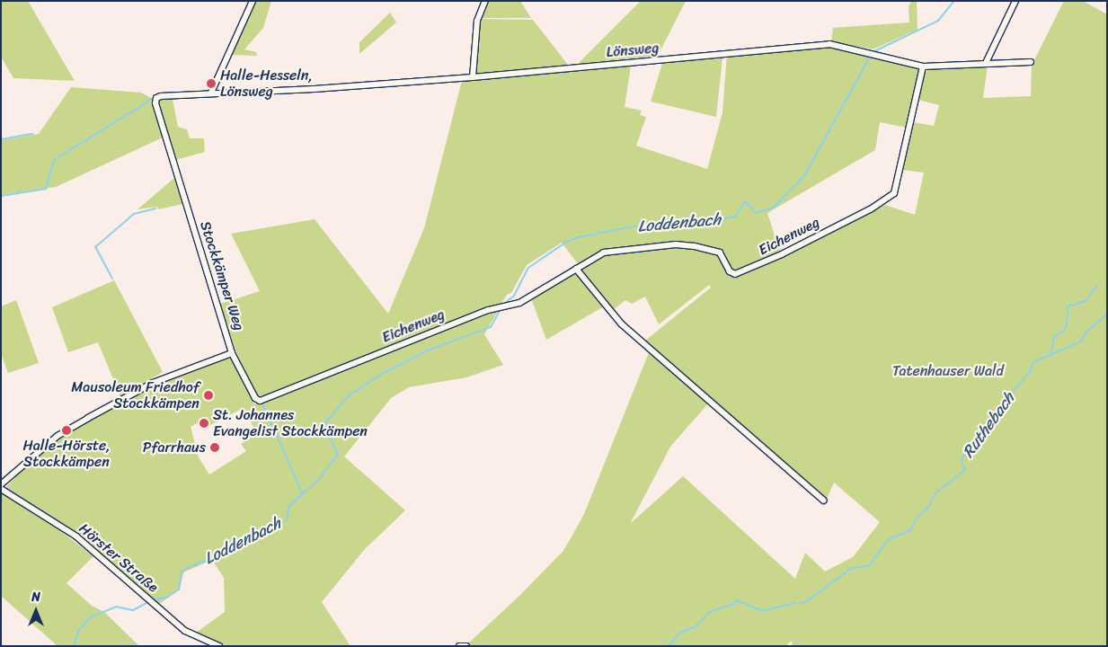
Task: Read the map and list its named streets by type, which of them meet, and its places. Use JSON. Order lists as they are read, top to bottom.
{
  "streets": {
    "street": [
      "Lönsweg",
      "Eichenweg",
      "Stockkämper Weg",
      "Hörster Straße"
    ]
  },
  "crossings": [
    ["Lönsweg", "Eichenweg"],
    ["Lönsweg", "Stockkämper Weg"],
    ["Eichenweg", "Stockkämper Weg"]
  ],
  "water": ["Loddenbach", "Ruthebach"],
  "parks": ["Tatenhauser Wald"],
  "places": [
    "Halle-Hesseln, Lönsweg",
    "Mausoleum Friedhof Stockkämpen",
    "St. Johannes Evangelist Stockkämpen",
    "Halle-Hörste, Stockkämpen",
    "Pfarrhaus"
  ],
  "north": "top"
}
